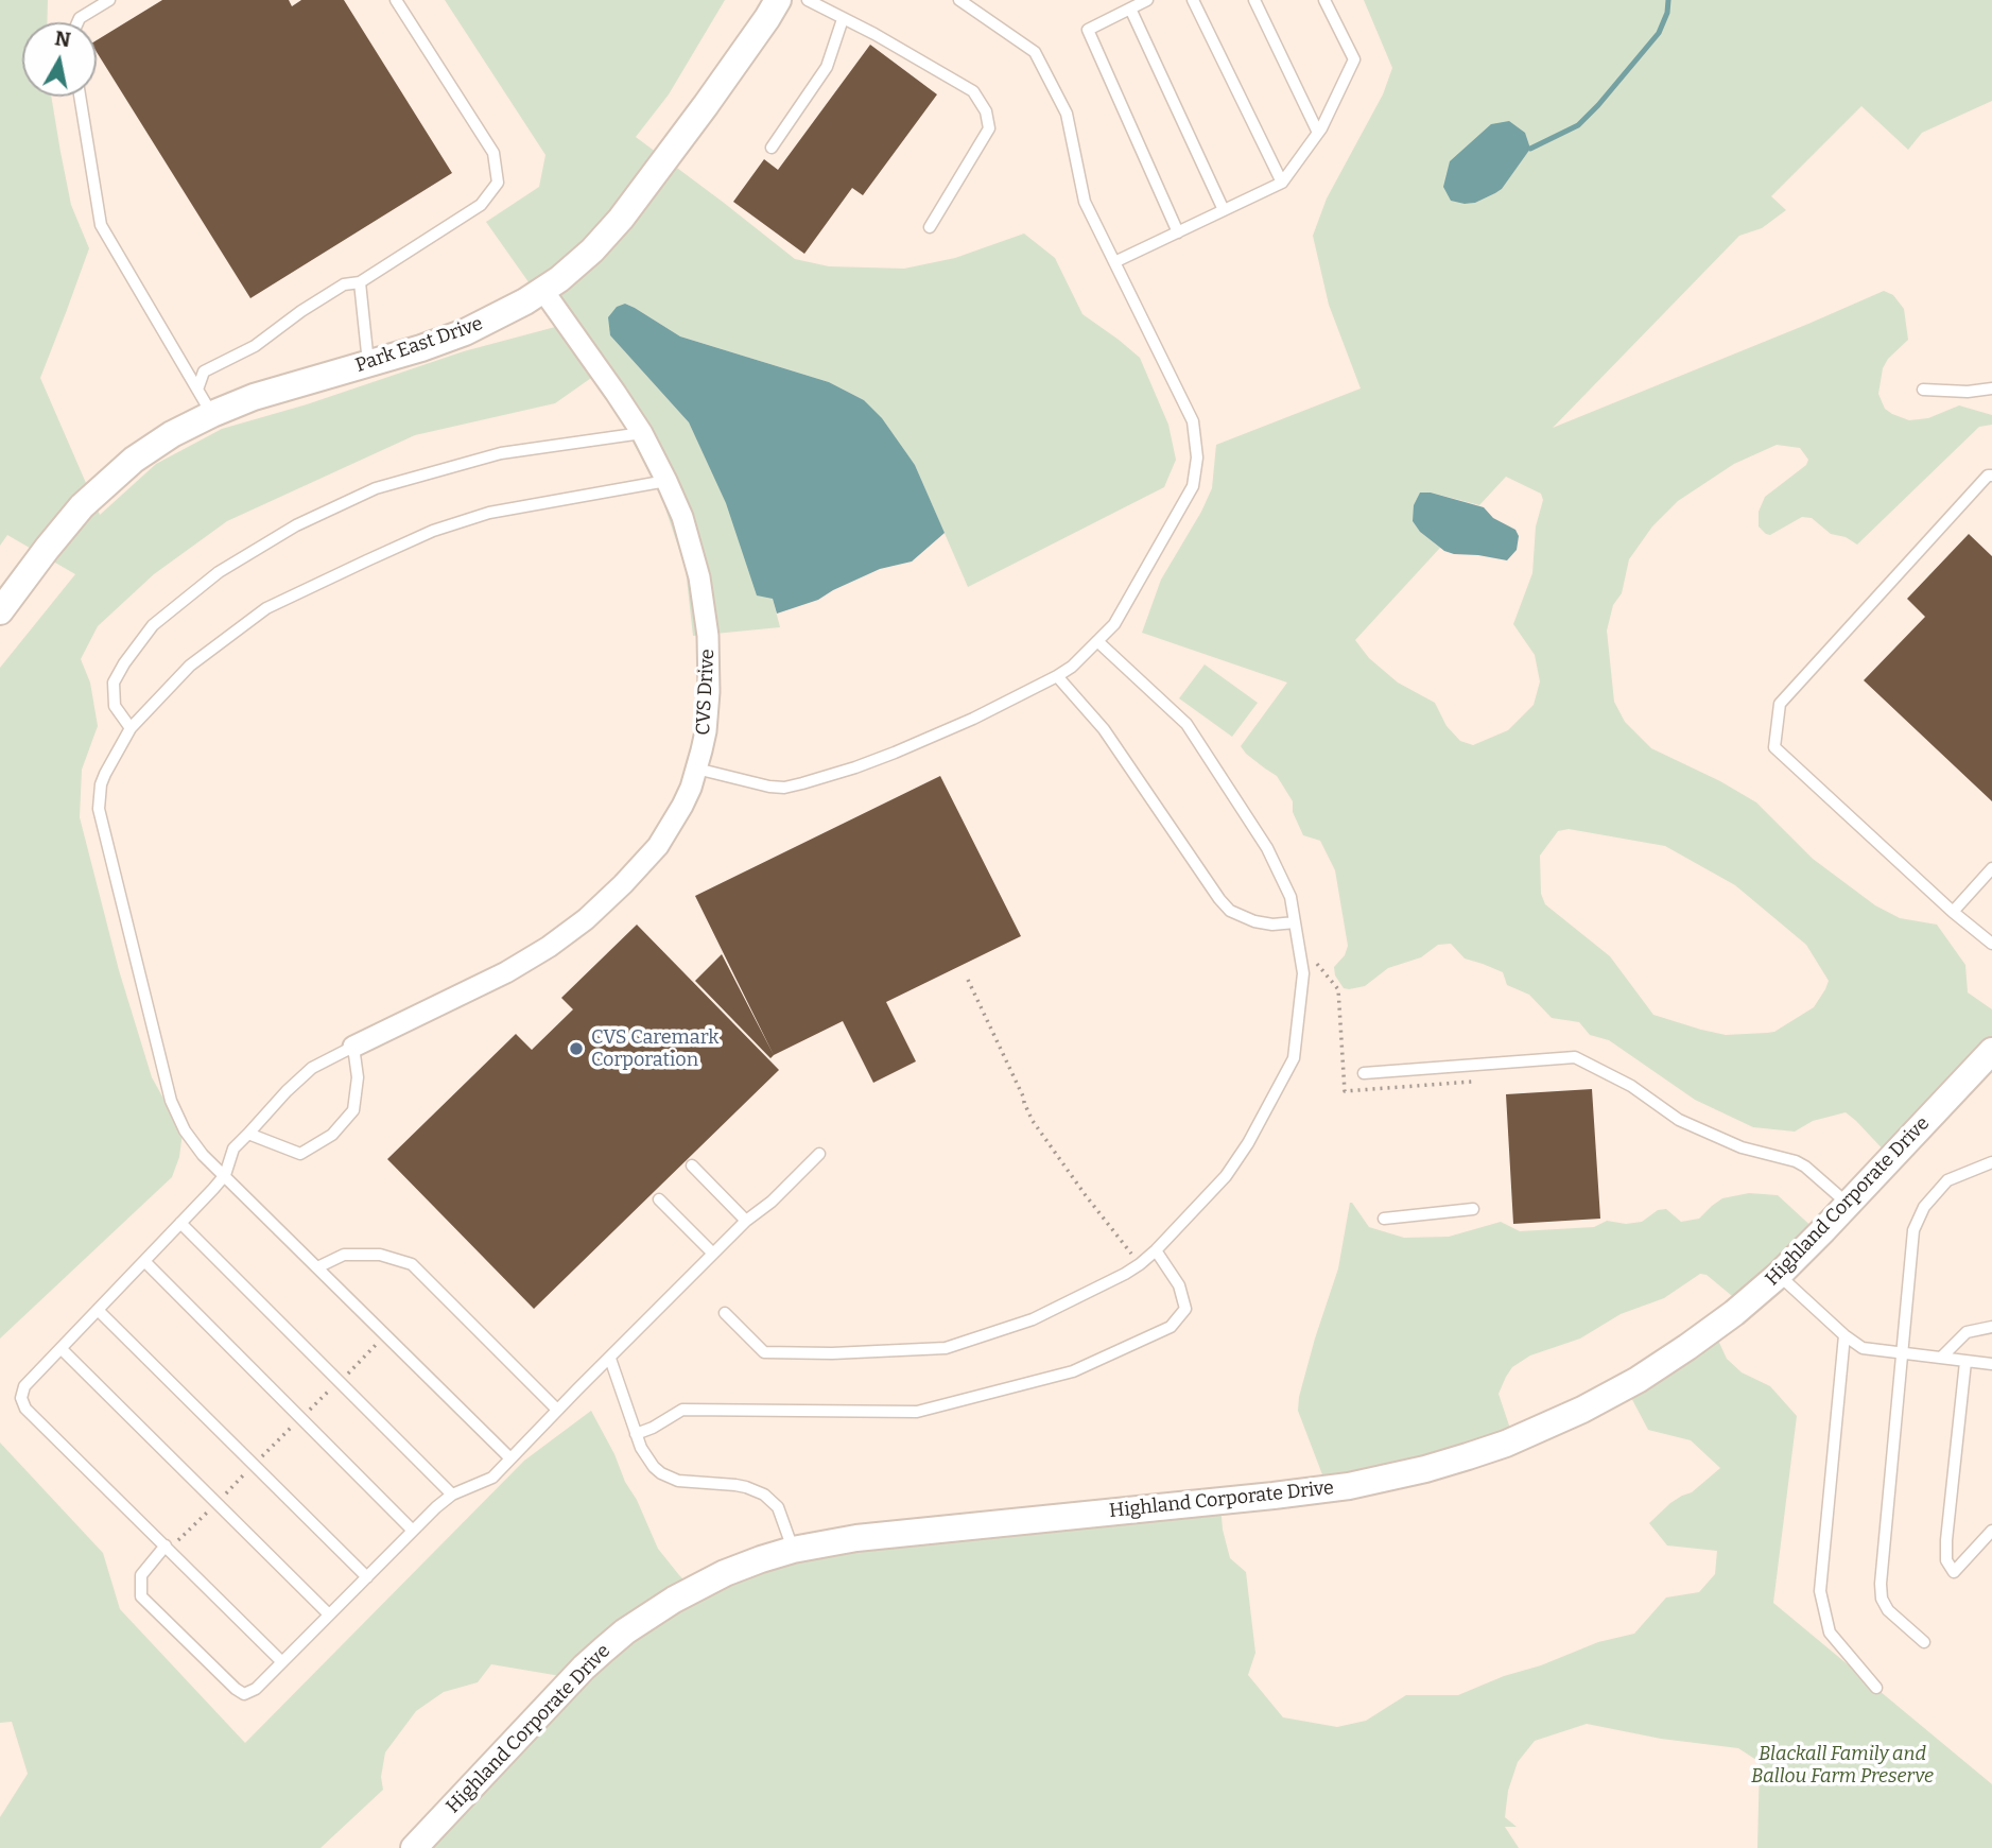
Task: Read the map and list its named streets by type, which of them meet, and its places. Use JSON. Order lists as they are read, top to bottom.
{
  "streets": {
    "street": ["Park East Drive", "CVS Drive", "Highland Corporate Drive"]
  },
  "crossings": [
    ["Park East Drive", "CVS Drive"]
  ],
  "parks": ["Blackall Family and Ballou Farm Preserve"],
  "places": ["CVS Caremark Corporation"],
  "north": "top"
}
